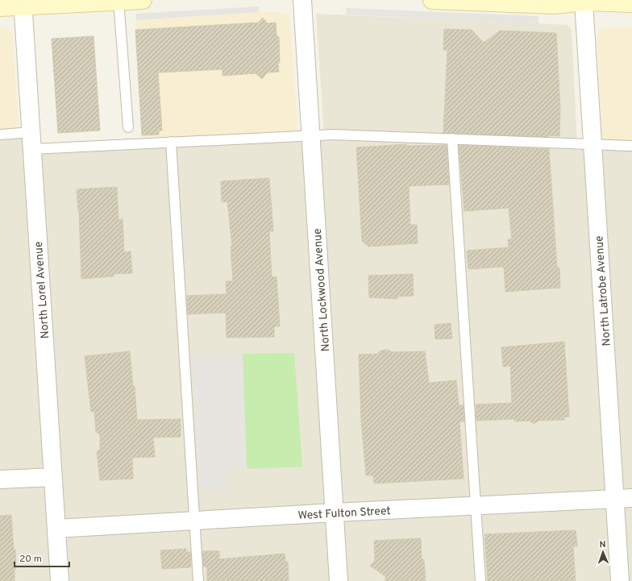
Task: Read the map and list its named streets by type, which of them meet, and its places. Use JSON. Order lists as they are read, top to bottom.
{
  "streets": {
    "street": [
      "North Lorel Avenue",
      "North Lockwood Avenue",
      "North Latrobe Avenue",
      "West Fulton Street"
    ]
  },
  "crossings": [
    ["North Lorel Avenue", "West Fulton Street"],
    ["North Lockwood Avenue", "West Fulton Street"],
    ["North Latrobe Avenue", "West Fulton Street"]
  ],
  "scale_bar": "20 m",
  "north": "top"
}
